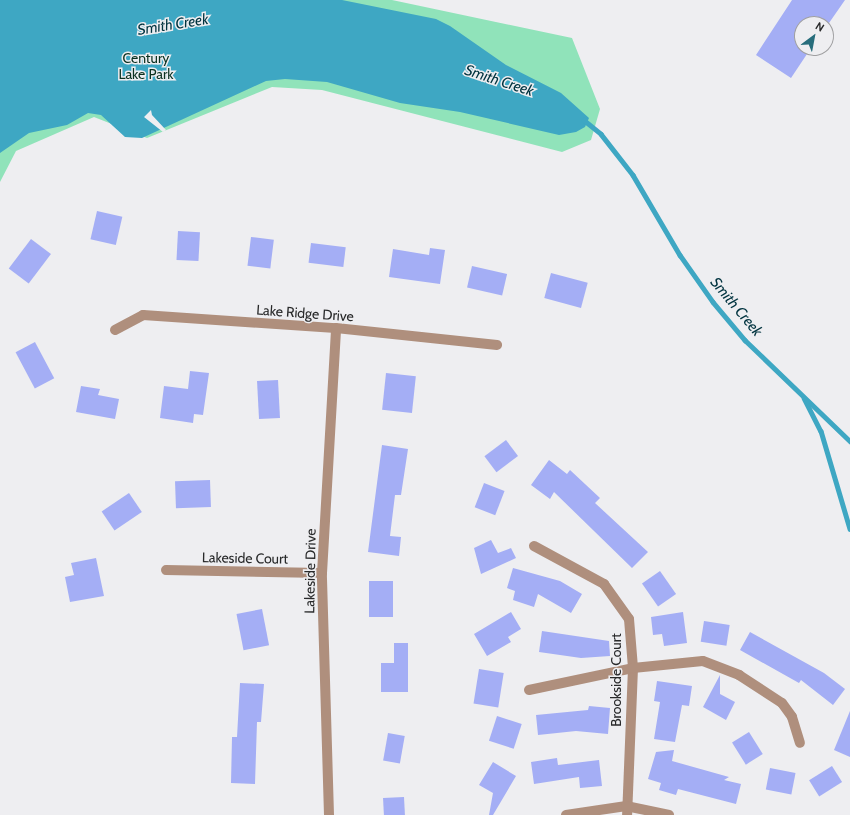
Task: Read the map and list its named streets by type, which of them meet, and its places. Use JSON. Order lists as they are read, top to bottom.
{
  "streets": {
    "street": [
      "Lake Ridge Drive",
      "Lakeside Court",
      "Lakeside Drive",
      "Brookside Court"
    ]
  },
  "crossings": [
    ["Lake Ridge Drive", "Lakeside Drive"],
    ["Lakeside Court", "Lakeside Drive"]
  ],
  "water": ["Smith Creek"],
  "parks": ["Century Lake Park"],
  "north": "top right"
}
